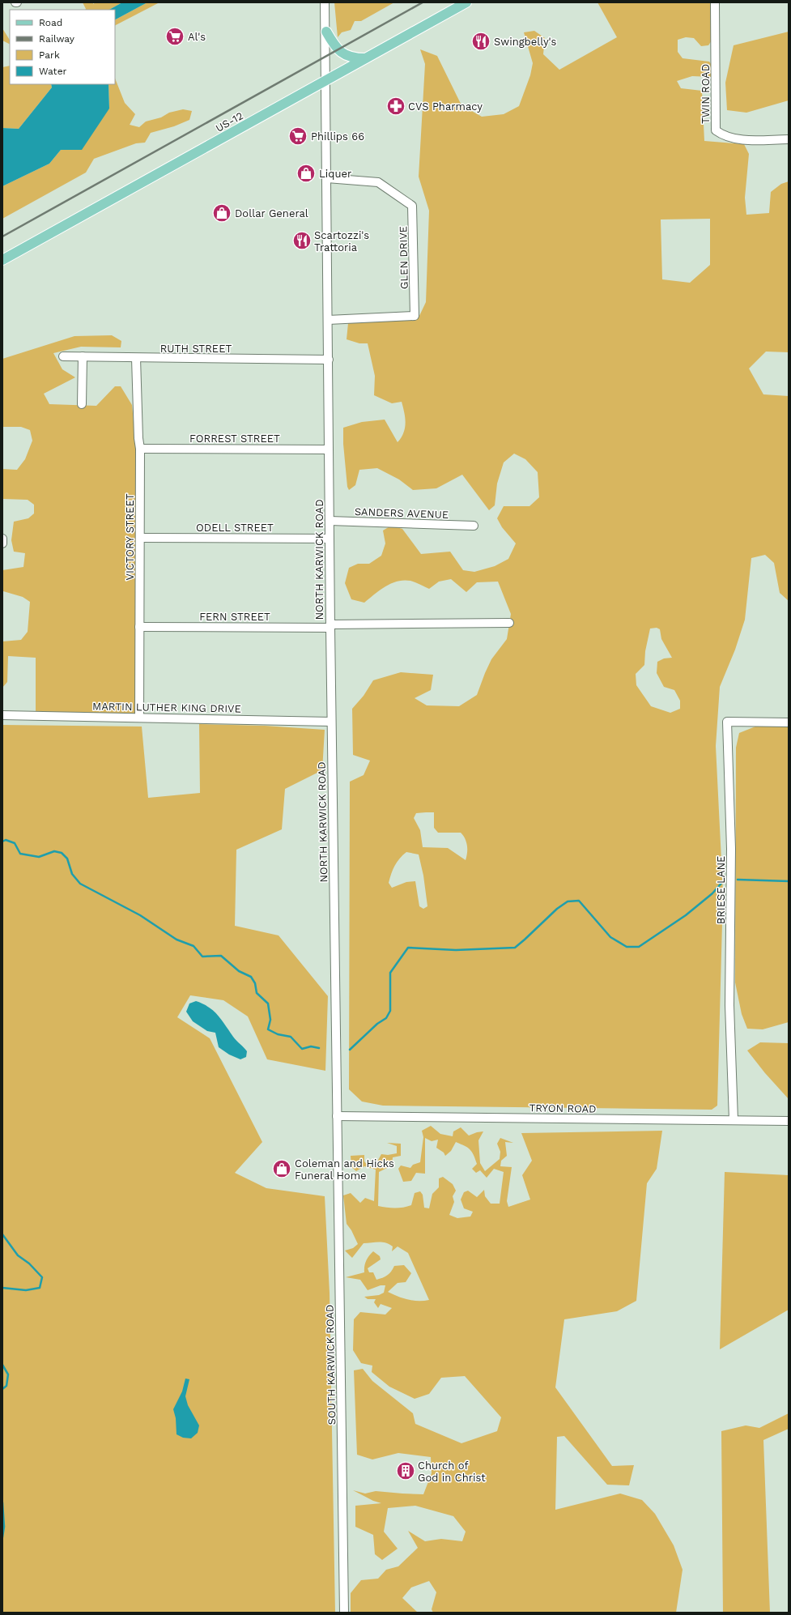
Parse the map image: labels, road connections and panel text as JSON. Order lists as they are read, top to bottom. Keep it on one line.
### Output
{"streets":{"main road":["US-12"],"street":["TWIN ROAD","GLEN DRIVE","RUTH STREET","FORREST STREET","SANDERS AVENUE","ODELL STREET","VICTORY STREET","NORTH KARWICK ROAD","FERN STREET","MARTIN LUTHER KING DRIVE","BRIESE LANE","TRYON ROAD","SOUTH KARWICK ROAD"]},"crossings":[["US-12","NORTH KARWICK ROAD"],["GLEN DRIVE","NORTH KARWICK ROAD"],["RUTH STREET","VICTORY STREET"],["RUTH STREET","NORTH KARWICK ROAD"],["FORREST STREET","VICTORY STREET"],["FORREST STREET","NORTH KARWICK ROAD"],["SANDERS AVENUE","NORTH KARWICK ROAD"],["ODELL STREET","VICTORY STREET"],["ODELL STREET","NORTH KARWICK ROAD"],["VICTORY STREET","FERN STREET"],["VICTORY STREET","MARTIN LUTHER KING DRIVE"],["NORTH KARWICK ROAD","FERN STREET"],["NORTH KARWICK ROAD","MARTIN LUTHER KING DRIVE"],["NORTH KARWICK ROAD","TRYON ROAD"],["NORTH KARWICK ROAD","SOUTH KARWICK ROAD"],["BRIESE LANE","TRYON ROAD"],["TRYON ROAD","SOUTH KARWICK ROAD"]],"places":{"supermarket":["Al's","Phillips 66"],"restaurant":["Swingbelly's","Scartozzi's Trattoria"],"pharmacy":["CVS Pharmacy"],"shop":["Liquer","Dollar General","Coleman and Hicks Funeral Home"],"building":["Church of God in Christ"]},"legend":["Road","Railway","Park","Water"]}
